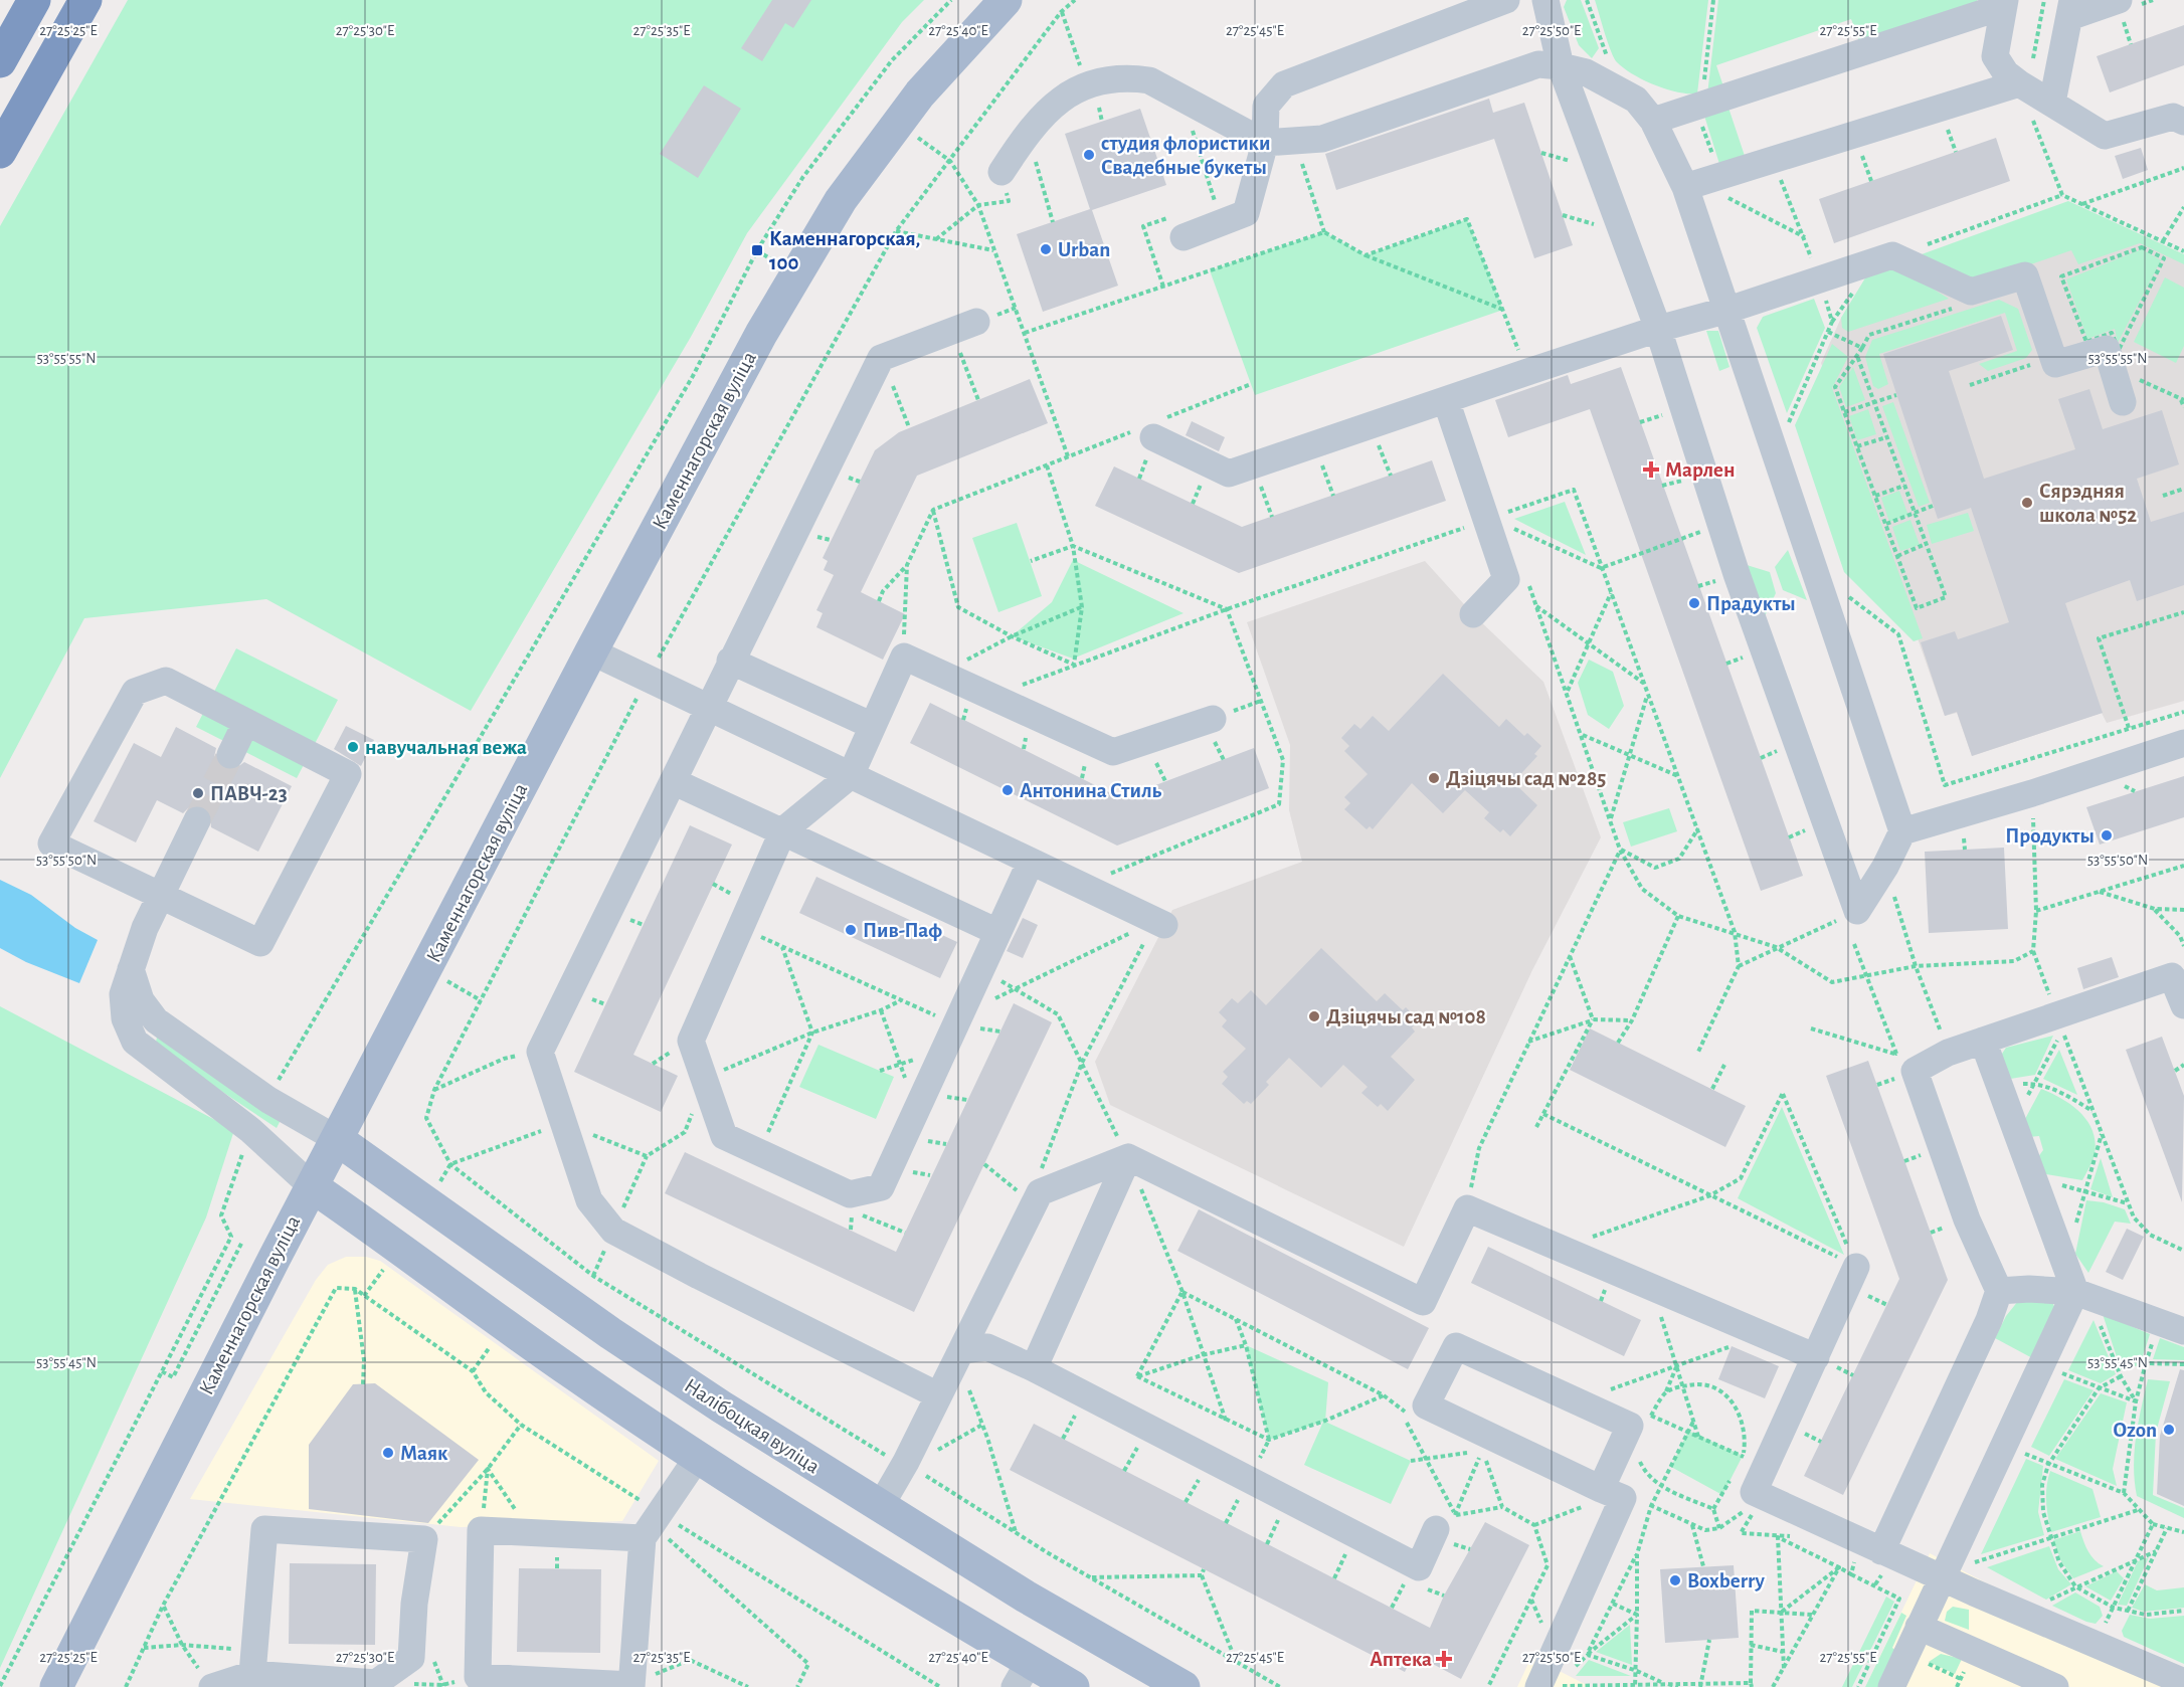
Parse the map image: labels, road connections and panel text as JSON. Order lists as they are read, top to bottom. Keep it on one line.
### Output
{"streets":{"main road":["Каменнагорская вуліца","Налібоцкая вуліца"]},"crossings":[["Каменнагорская вуліца","Налібоцкая вуліца"]],"places":{"other":["студия флористики Свадебные букеты","Urban","Сярэдняя школа №52","Прадукты","навучальная вежа","Дзіцячы сад №285","Антонина Стиль","ПАВЧ-23","Продукты","Пив-Паф","Дзіцячы сад №108","Ozon","Маяк","Boxberry"],"transit":["Каменнагорская, 100"],"health":["Марлен","Аптека"]},"coordinates":["27°25'25\"E","27°25'30\"E","27°25'35\"E","27°25'40\"E","27°25'45\"E","27°25'50\"E","27°25'55\"E","53°55'55\"N","53°55'50\"N","53°55'45\"N"]}
